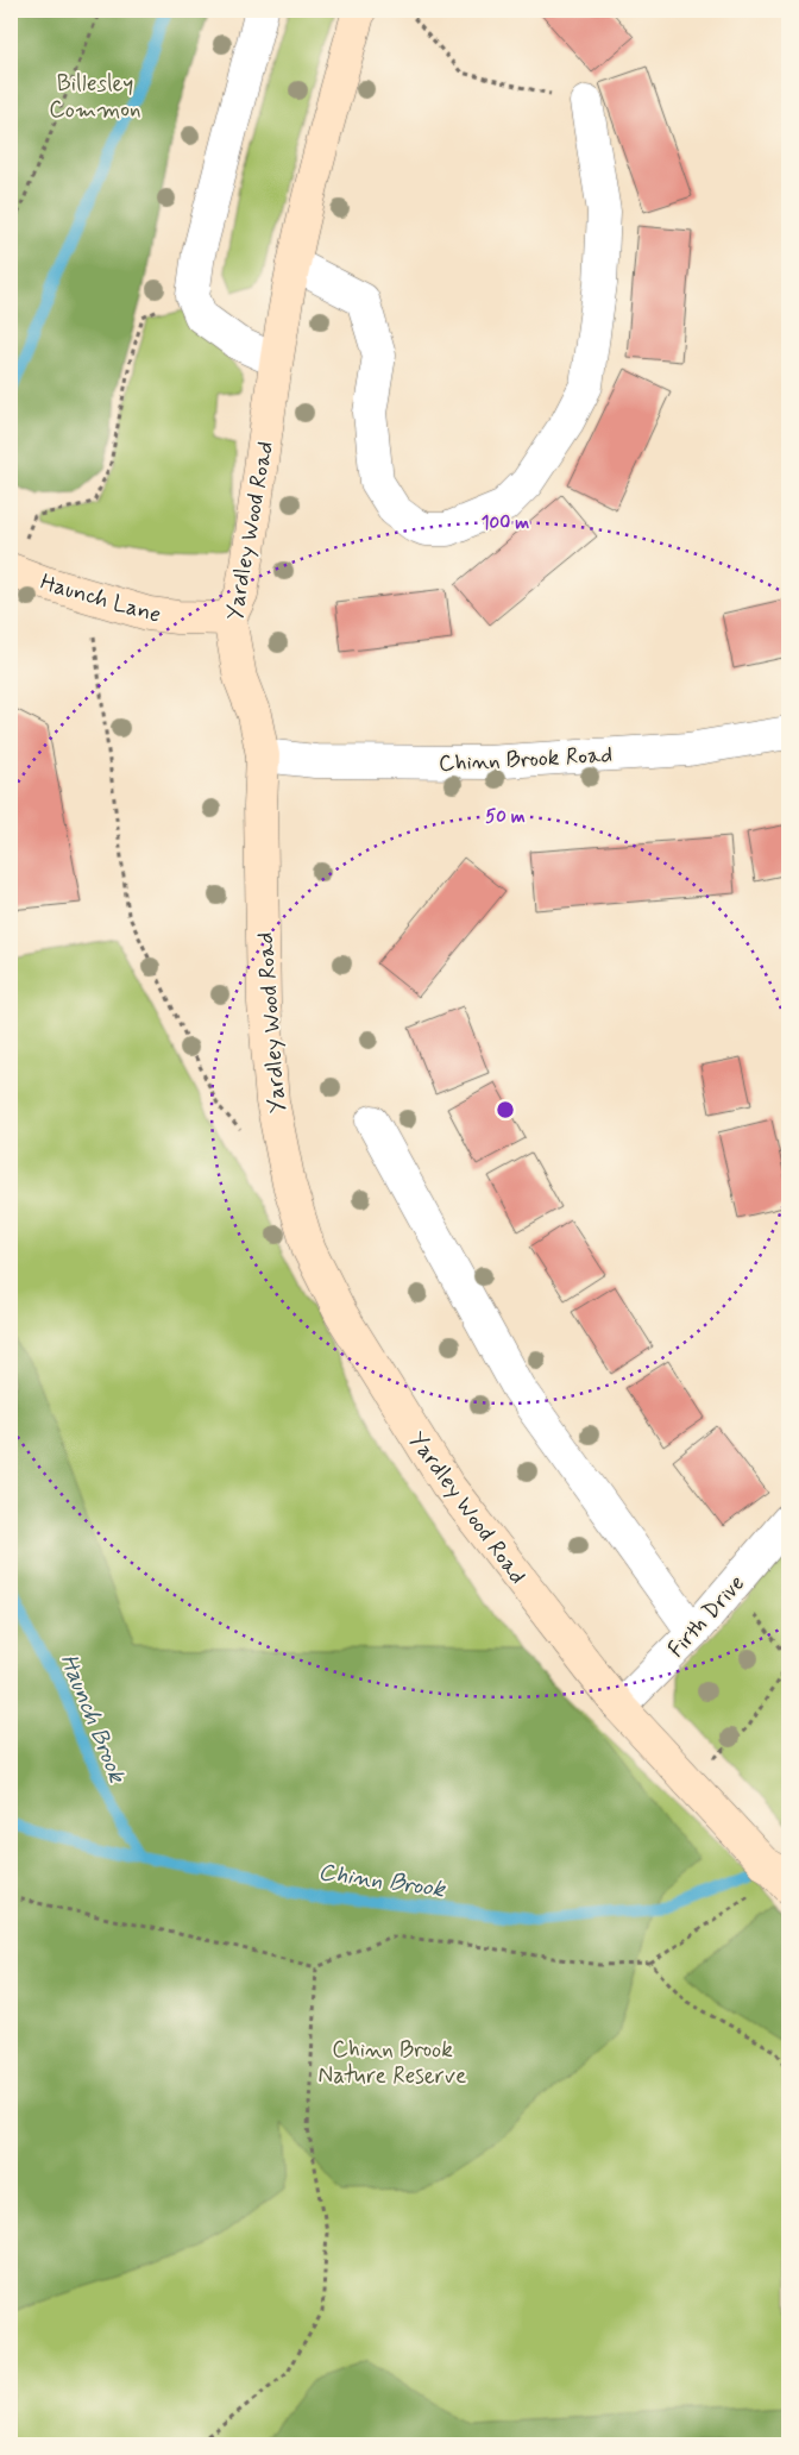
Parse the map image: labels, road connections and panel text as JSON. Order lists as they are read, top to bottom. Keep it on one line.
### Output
{"streets":{"street":["Yardley Wood Road","Haunch Lane","Chinn Brook Road","Firth Drive"]},"crossings":[["Yardley Wood Road","Haunch Lane"],["Yardley Wood Road","Chinn Brook Road"],["Yardley Wood Road","Firth Drive"]],"water":["Haunch Brook","Chinn Brook"],"parks":["Billesley Common","Chinn Brook Nature Reserve"],"rings":["100 m","50 m"]}
